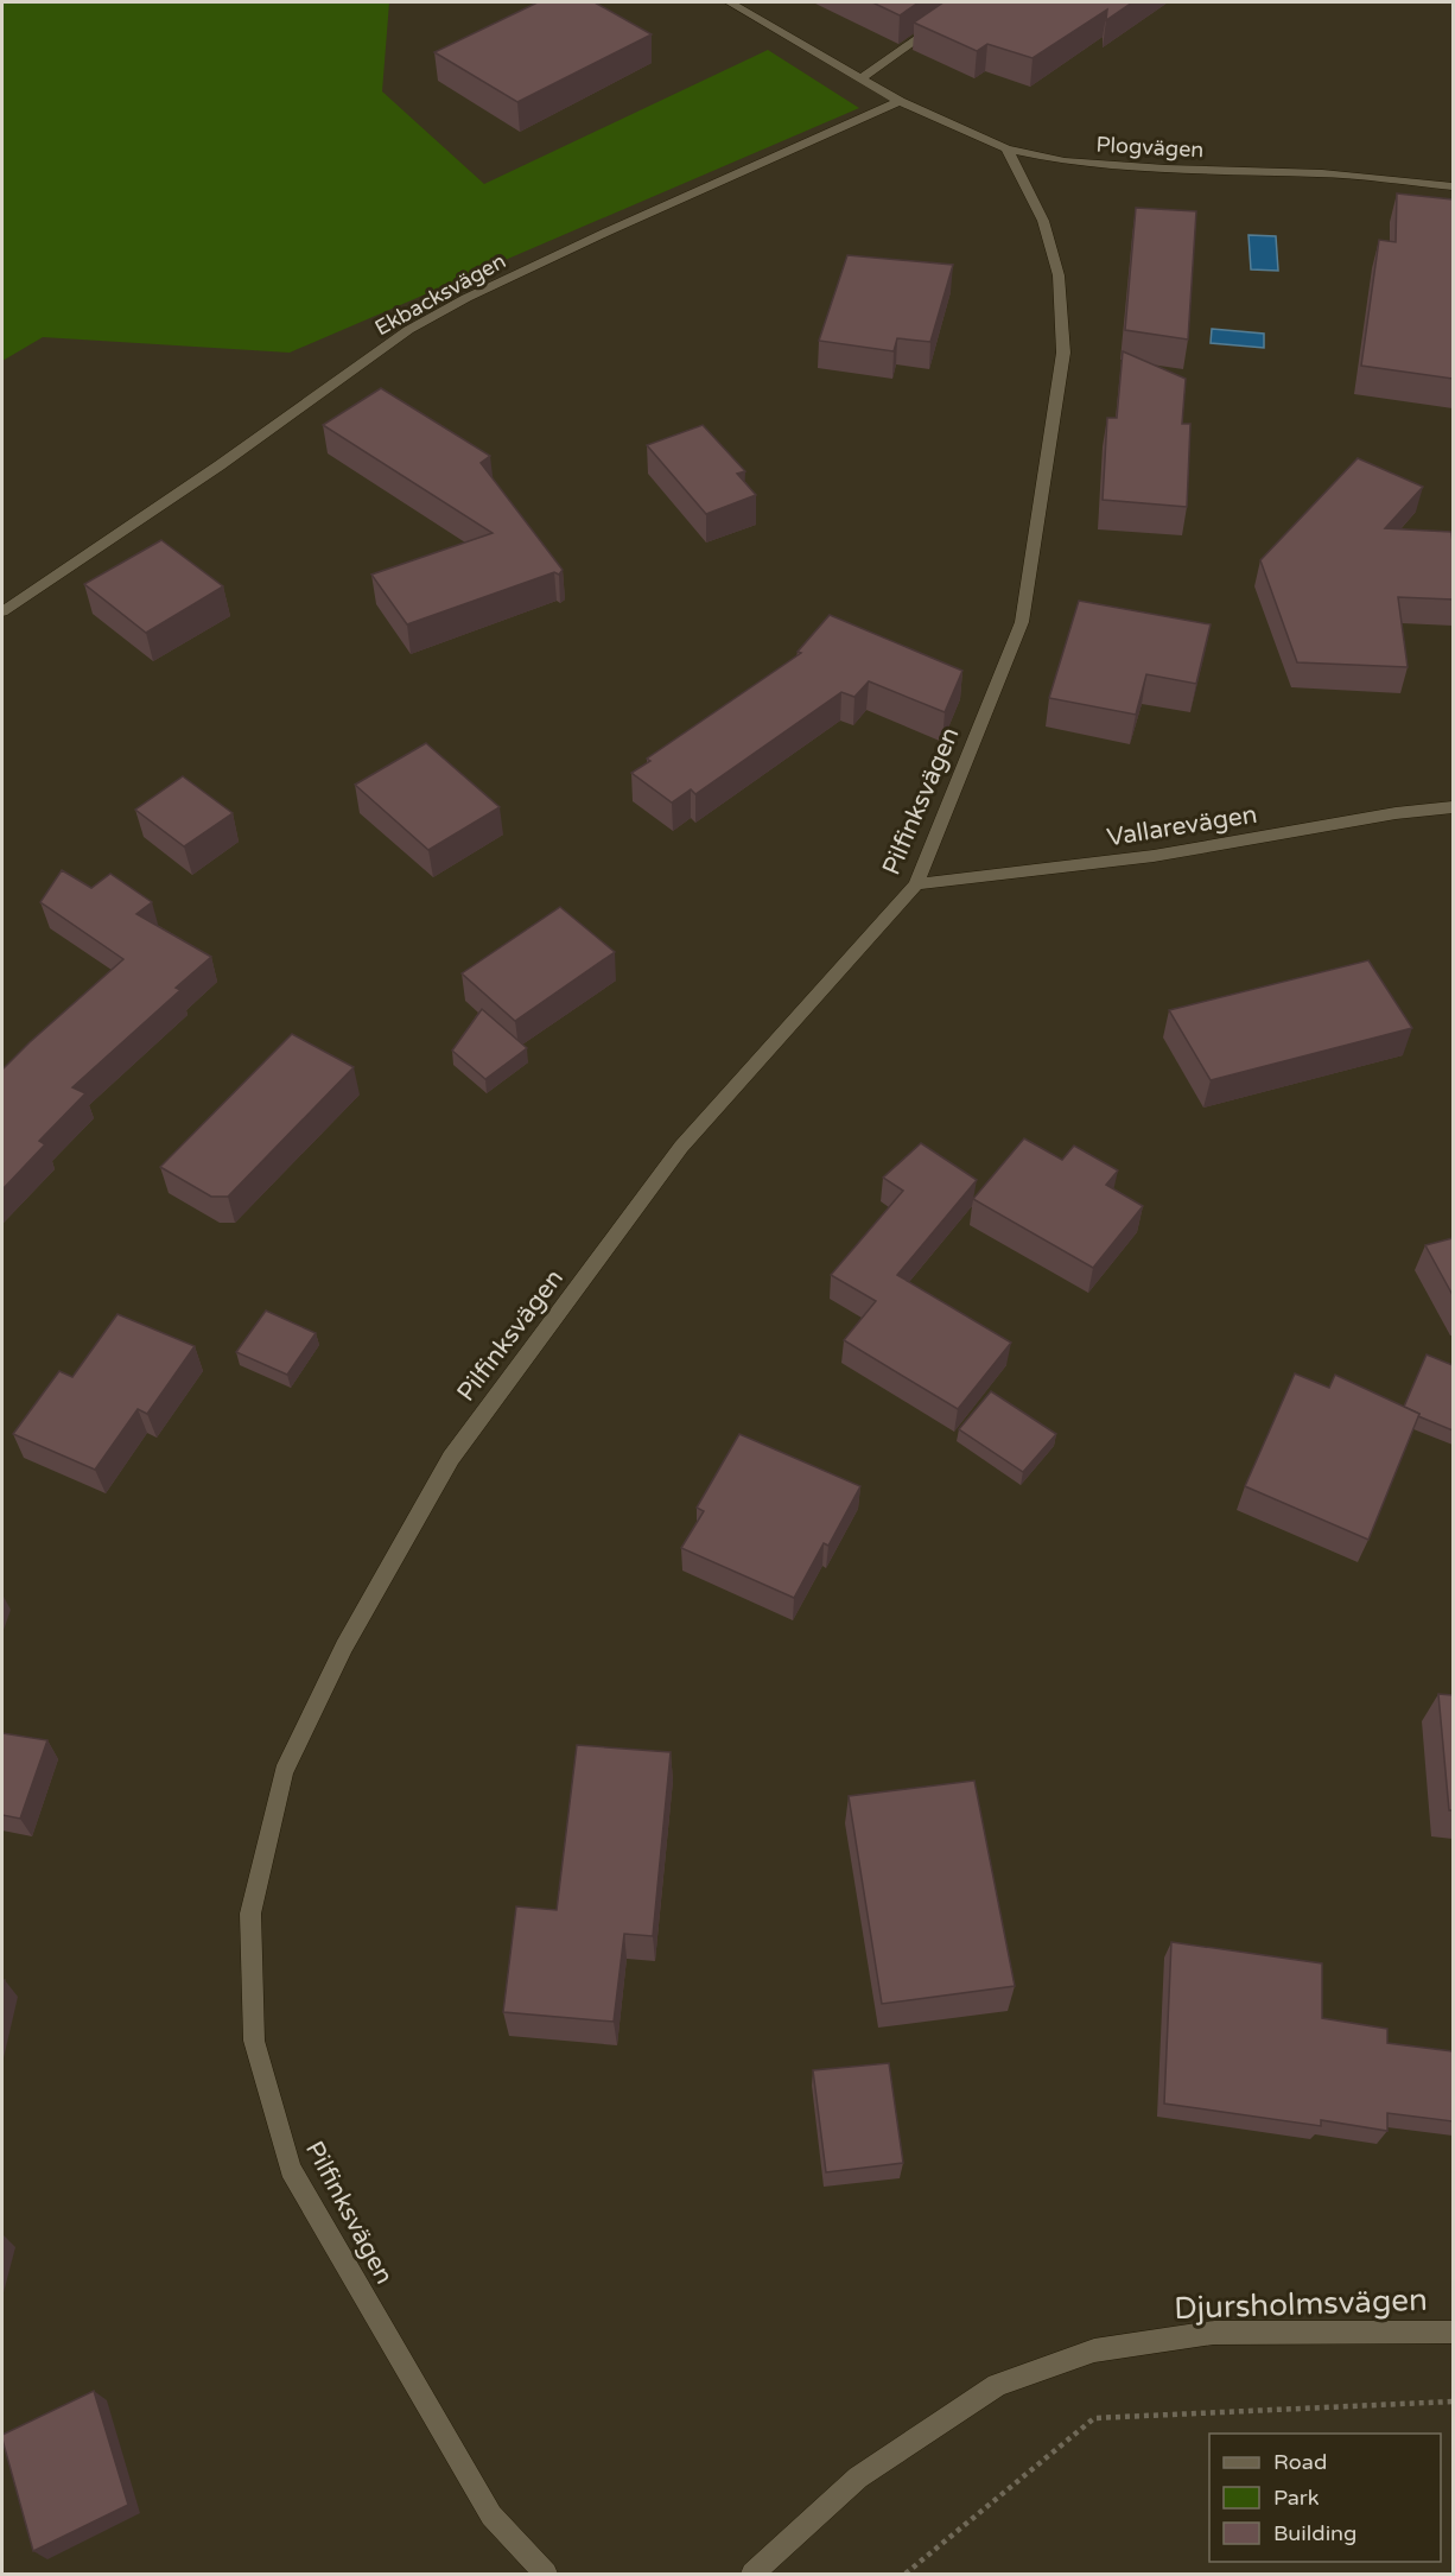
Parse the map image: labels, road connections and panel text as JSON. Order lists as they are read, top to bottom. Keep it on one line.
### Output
{"streets":{"street":["Plogvägen","Ekbacksvägen","Pilfinksvägen","Vallarevägen","Djursholmsvägen"]},"crossings":[["Plogvägen","Ekbacksvägen"],["Plogvägen","Pilfinksvägen"],["Pilfinksvägen","Vallarevägen"]],"legend":["Road","Park","Building"]}
